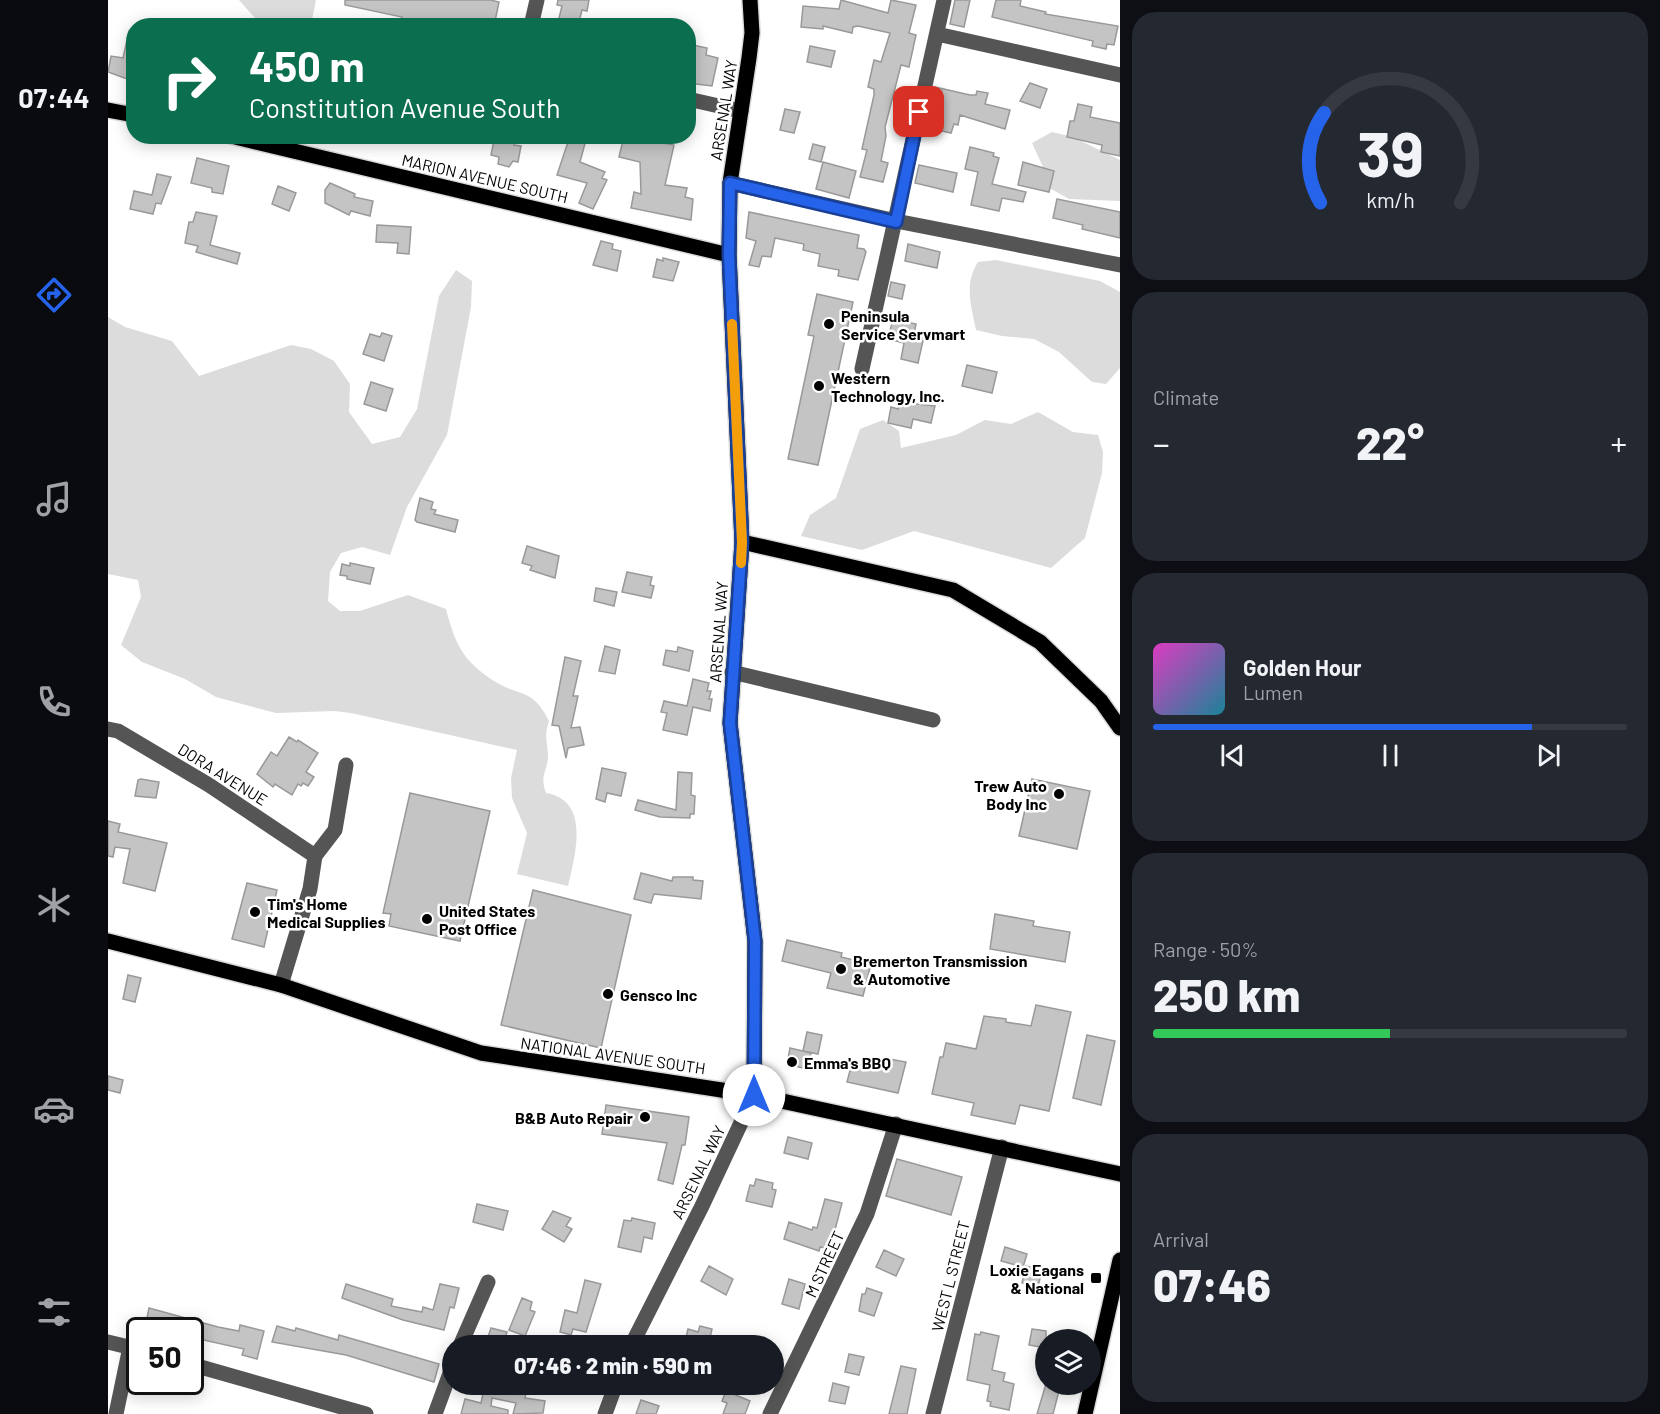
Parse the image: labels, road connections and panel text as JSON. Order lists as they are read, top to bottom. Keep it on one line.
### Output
{"streets":{"main road":["ARSENAL WAY","MARION AVENUE SOUTH","NATIONAL AVENUE SOUTH"],"street":["DORA AVENUE","M STREET","WEST L STREET"]},"crossings":[["ARSENAL WAY","MARION AVENUE SOUTH"],["ARSENAL WAY","NATIONAL AVENUE SOUTH"],["NATIONAL AVENUE SOUTH","M STREET"],["NATIONAL AVENUE SOUTH","WEST L STREET"]],"places":{"other":["Peninsula Service Servmart","Western Technology, Inc.","Trew Auto Body Inc","Tim's Home Medical Supplies","United States Post Office","Bremerton Transmission & Automotive","Gensco Inc","Emma's BBQ","B&B Auto Repair"],"transit":["Loxie Eagans & National"]},"page":{"tabs":"07:44","turn":["450 m","Constitution Avenue South"],"tile":["Climate",["Range · 50%","250 km"],["Arrival","07:46"]],"heat":["−","22°","+"],"song":["Golden Hour","Lumen"],"limit":"50","trip":"07:46 · 2 min · 590 m","gauge":["39","km/h"]}}
